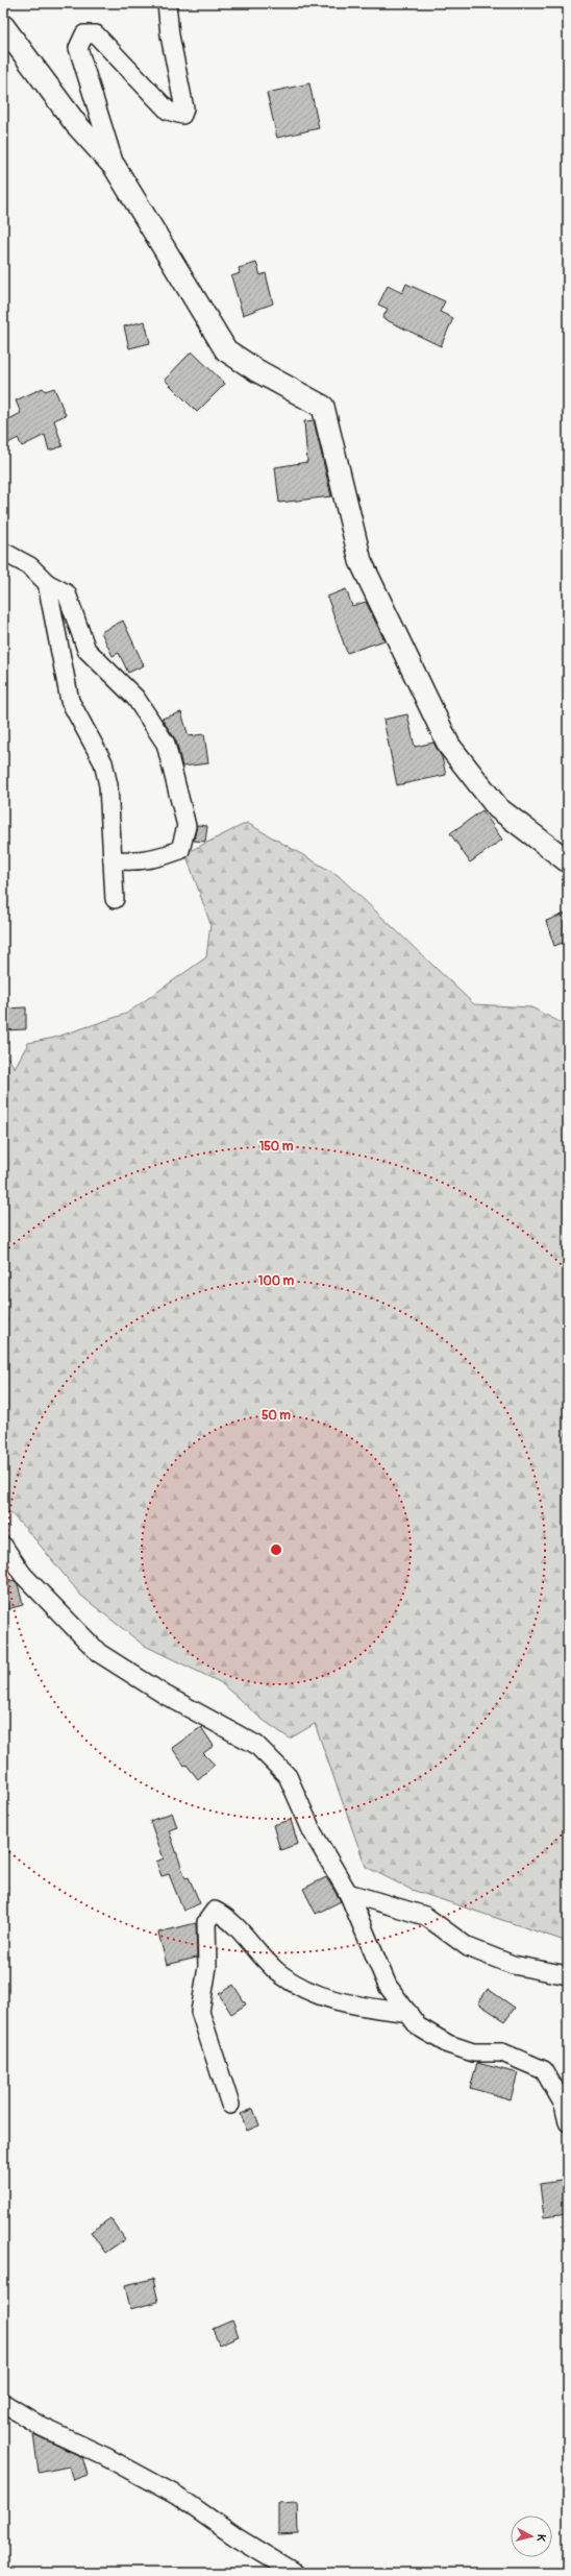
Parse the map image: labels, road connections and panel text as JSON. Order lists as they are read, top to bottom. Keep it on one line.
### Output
{"north":"right","rings":["150 m","100 m","50 m"]}
